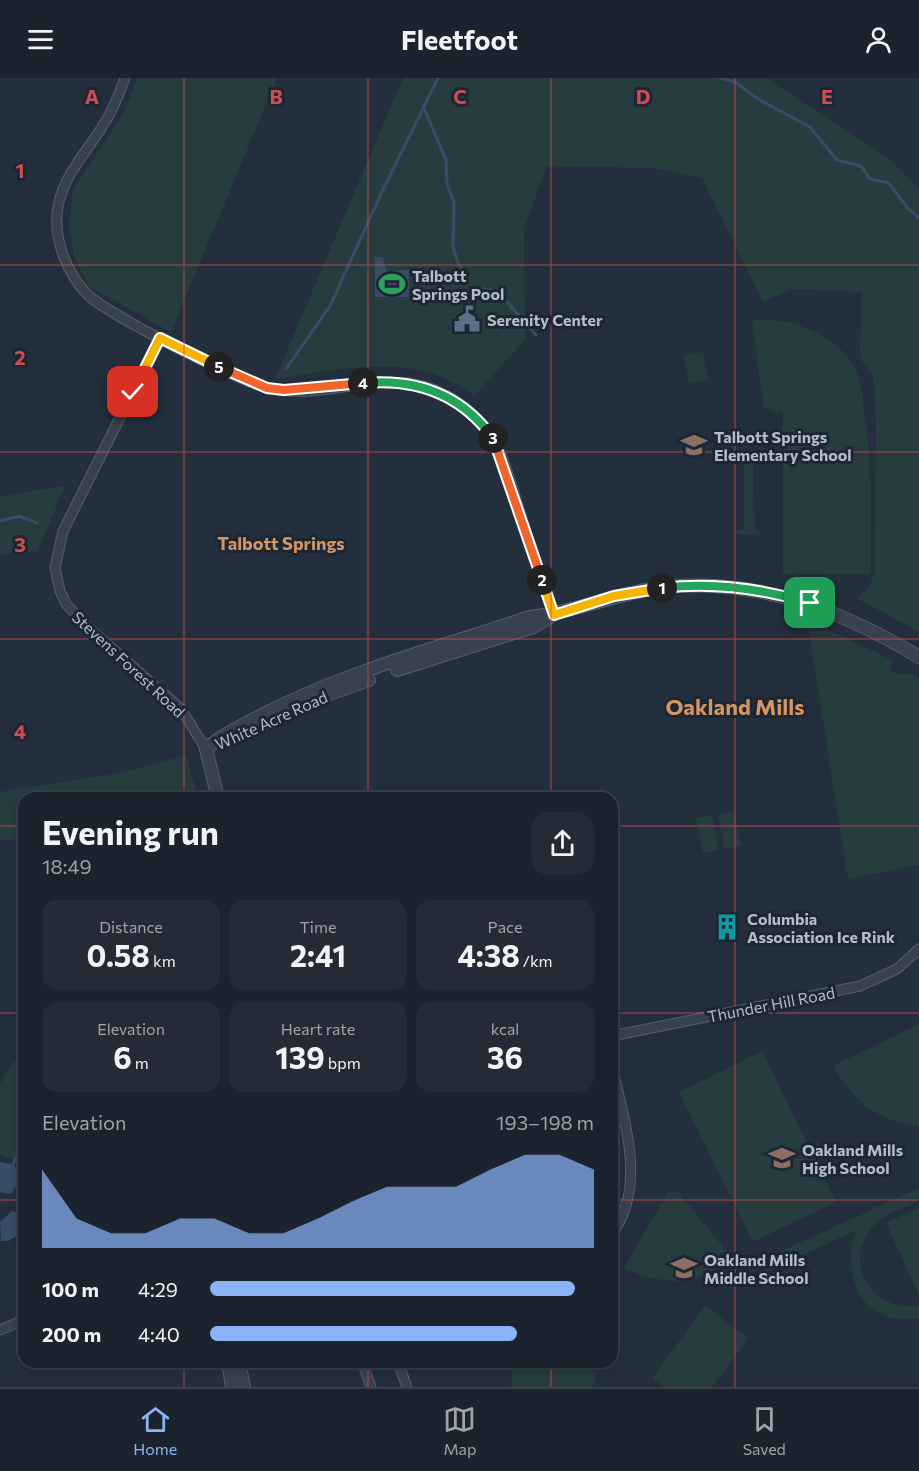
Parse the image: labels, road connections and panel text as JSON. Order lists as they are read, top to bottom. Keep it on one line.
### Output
{"streets":{"street":["Stevens Forest Road","White Acre Road","Thunder Hill Road"]},"crossings":[["Stevens Forest Road","White Acre Road"]],"districts":["Talbott Springs","Oakland Mills"],"places":{"sports":["Talbott Springs Pool"],"public building":["Serenity Center"],"school or university":["Talbott Springs Elementary School","Oakland Mills High School","Oakland Mills Middle School"],"building":["Columbia Association Ice Rink"]},"page":{"header":"Fleetfoot","pins":["5","4","3","2","1"],"heading":["Evening run","18:49"],"stats":[["Distance","0.58 km"],["Time","2:41"],["Pace","4:38 /km"],["Elevation","6 m"],["Heart rate","139 bpm"],["kcal","36"]],"chart":["Elevation","193–198 m"],"list":[{"name":"100 m","note":"4:29"},{"name":"200 m","note":"4:40"}],"tabs":["Home","Map","Saved"]},"grid":{"columns":["A","B","C","D","E"],"rows":["1","2","3","4"]}}
